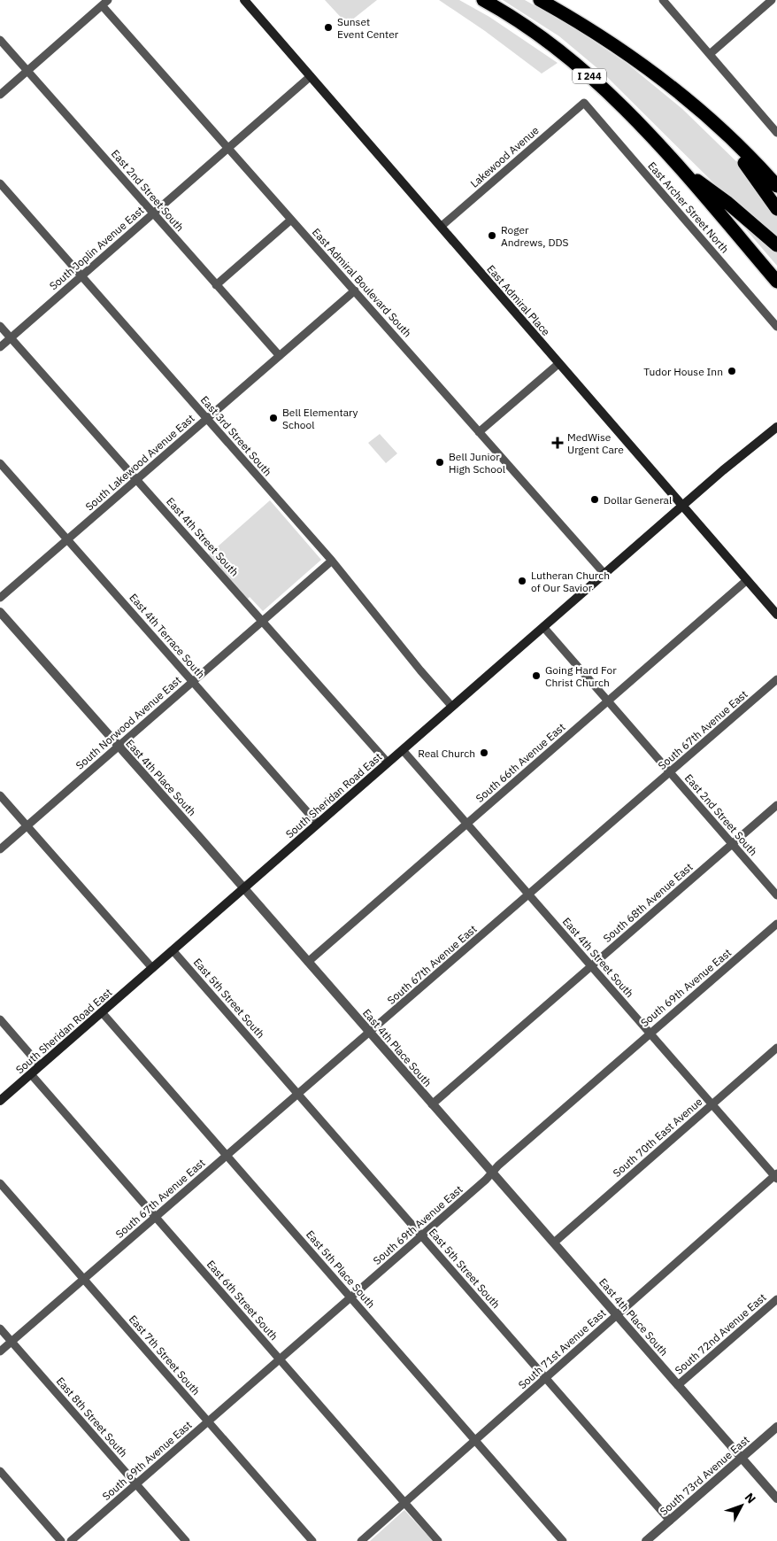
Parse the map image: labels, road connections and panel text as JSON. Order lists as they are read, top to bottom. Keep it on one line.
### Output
{"streets":{"highway":["I 244"],"main road":["East Admiral Place","South Sheridan Road East"],"street":["Lakewood Avenue","East 2nd Street South","East Archer Street North","South Joplin Avenue East","East Admiral Boulevard South","East 3rd Street South","South Lakewood Avenue East","East 4th Street South","East 4th Terrace South","South Norwood Avenue East","South 67th Avenue East","South 66th Avenue East","East 4th Place South","South 68th Avenue East","South 69th Avenue East","East 5th Street South","South 70th East Avenue","East 5th Place South","East 6th Street South","South 72nd Avenue East","South 71st Avenue East","East 7th Street South","East 8th Street South","South 73rd Avenue East"]},"crossings":[["Lakewood Avenue","East Archer Street North"],["Lakewood Avenue","East Admiral Place"],["East 2nd Street South","South Joplin Avenue East"],["East 2nd Street South","South Lakewood Avenue East"],["East 2nd Street South","South 67th Avenue East"],["East 2nd Street South","South 66th Avenue East"],["East 2nd Street South","South Sheridan Road East"],["East 2nd Street South","South 68th Avenue East"],["South Joplin Avenue East","East Admiral Boulevard South"],["South Joplin Avenue East","East Admiral Place"],["South Joplin Avenue East","East 3rd Street South"],["South Joplin Avenue East","East 4th Street South"],["East Admiral Boulevard South","South Lakewood Avenue East"],["East Admiral Boulevard South","South Sheridan Road East"],["East Admiral Place","South 66th Avenue East"],["East Admiral Place","South Sheridan Road East"],["East 3rd Street South","South Lakewood Avenue East"],["East 3rd Street South","South Norwood Avenue East"],["East 3rd Street South","South Sheridan Road East"],["South Lakewood Avenue East","East 4th Street South"],["South Lakewood Avenue East","East 4th Terrace South"],["East 4th Street South","South Norwood Avenue East"],["East 4th Street South","South 67th Avenue East"],["East 4th Street South","South 66th Avenue East"],["East 4th Street South","South Sheridan Road East"],["East 4th Street South","South 68th Avenue East"],["East 4th Street South","South 69th Avenue East"],["East 4th Street South","South 70th East Avenue"],["East 4th Street South","South 71st Avenue East"],["East 4th Terrace South","South Norwood Avenue East"],["East 4th Terrace South","South Sheridan Road East"],["South Norwood Avenue East","East 4th Place South"],["South 67th Avenue East","East 4th Place South"],["South 67th Avenue East","East 5th Street South"],["South 67th Avenue East","East 5th Place South"],["South 67th Avenue East","East 6th Street South"],["South 67th Avenue East","East 7th Street South"],["South 67th Avenue East","East 8th Street South"],["South 66th Avenue East","East 4th Place South"],["East 4th Place South","South Sheridan Road East"],["East 4th Place South","South 68th Avenue East"],["East 4th Place South","South 69th Avenue East"],["East 4th Place South","South 70th East Avenue"],["East 4th Place South","South 72nd Avenue East"],["East 4th Place South","South 71st Avenue East"],["East 4th Place South","South 73rd Avenue East"],["South Sheridan Road East","East 5th Street South"],["South Sheridan Road East","East 5th Place South"],["South Sheridan Road East","East 6th Street South"],["South 69th Avenue East","East 5th Street South"],["South 69th Avenue East","East 5th Place South"],["South 69th Avenue East","East 6th Street South"],["South 69th Avenue East","East 7th Street South"],["South 69th Avenue East","East 8th Street South"],["East 5th Street South","South 71st Avenue East"],["East 5th Street South","South 73rd Avenue East"],["East 5th Place South","South 71st Avenue East"],["East 6th Street South","South 71st Avenue East"]],"places":{"other":["Sunset Event Center","Roger Andrews, DDS","Tudor House Inn","Bell Elementary School","Bell Junior High School","Dollar General","Lutheran Church of Our Savior","Going Hard For Christ Church","Real Church"],"health":["MedWise Urgent Care"]},"north":"top right"}
